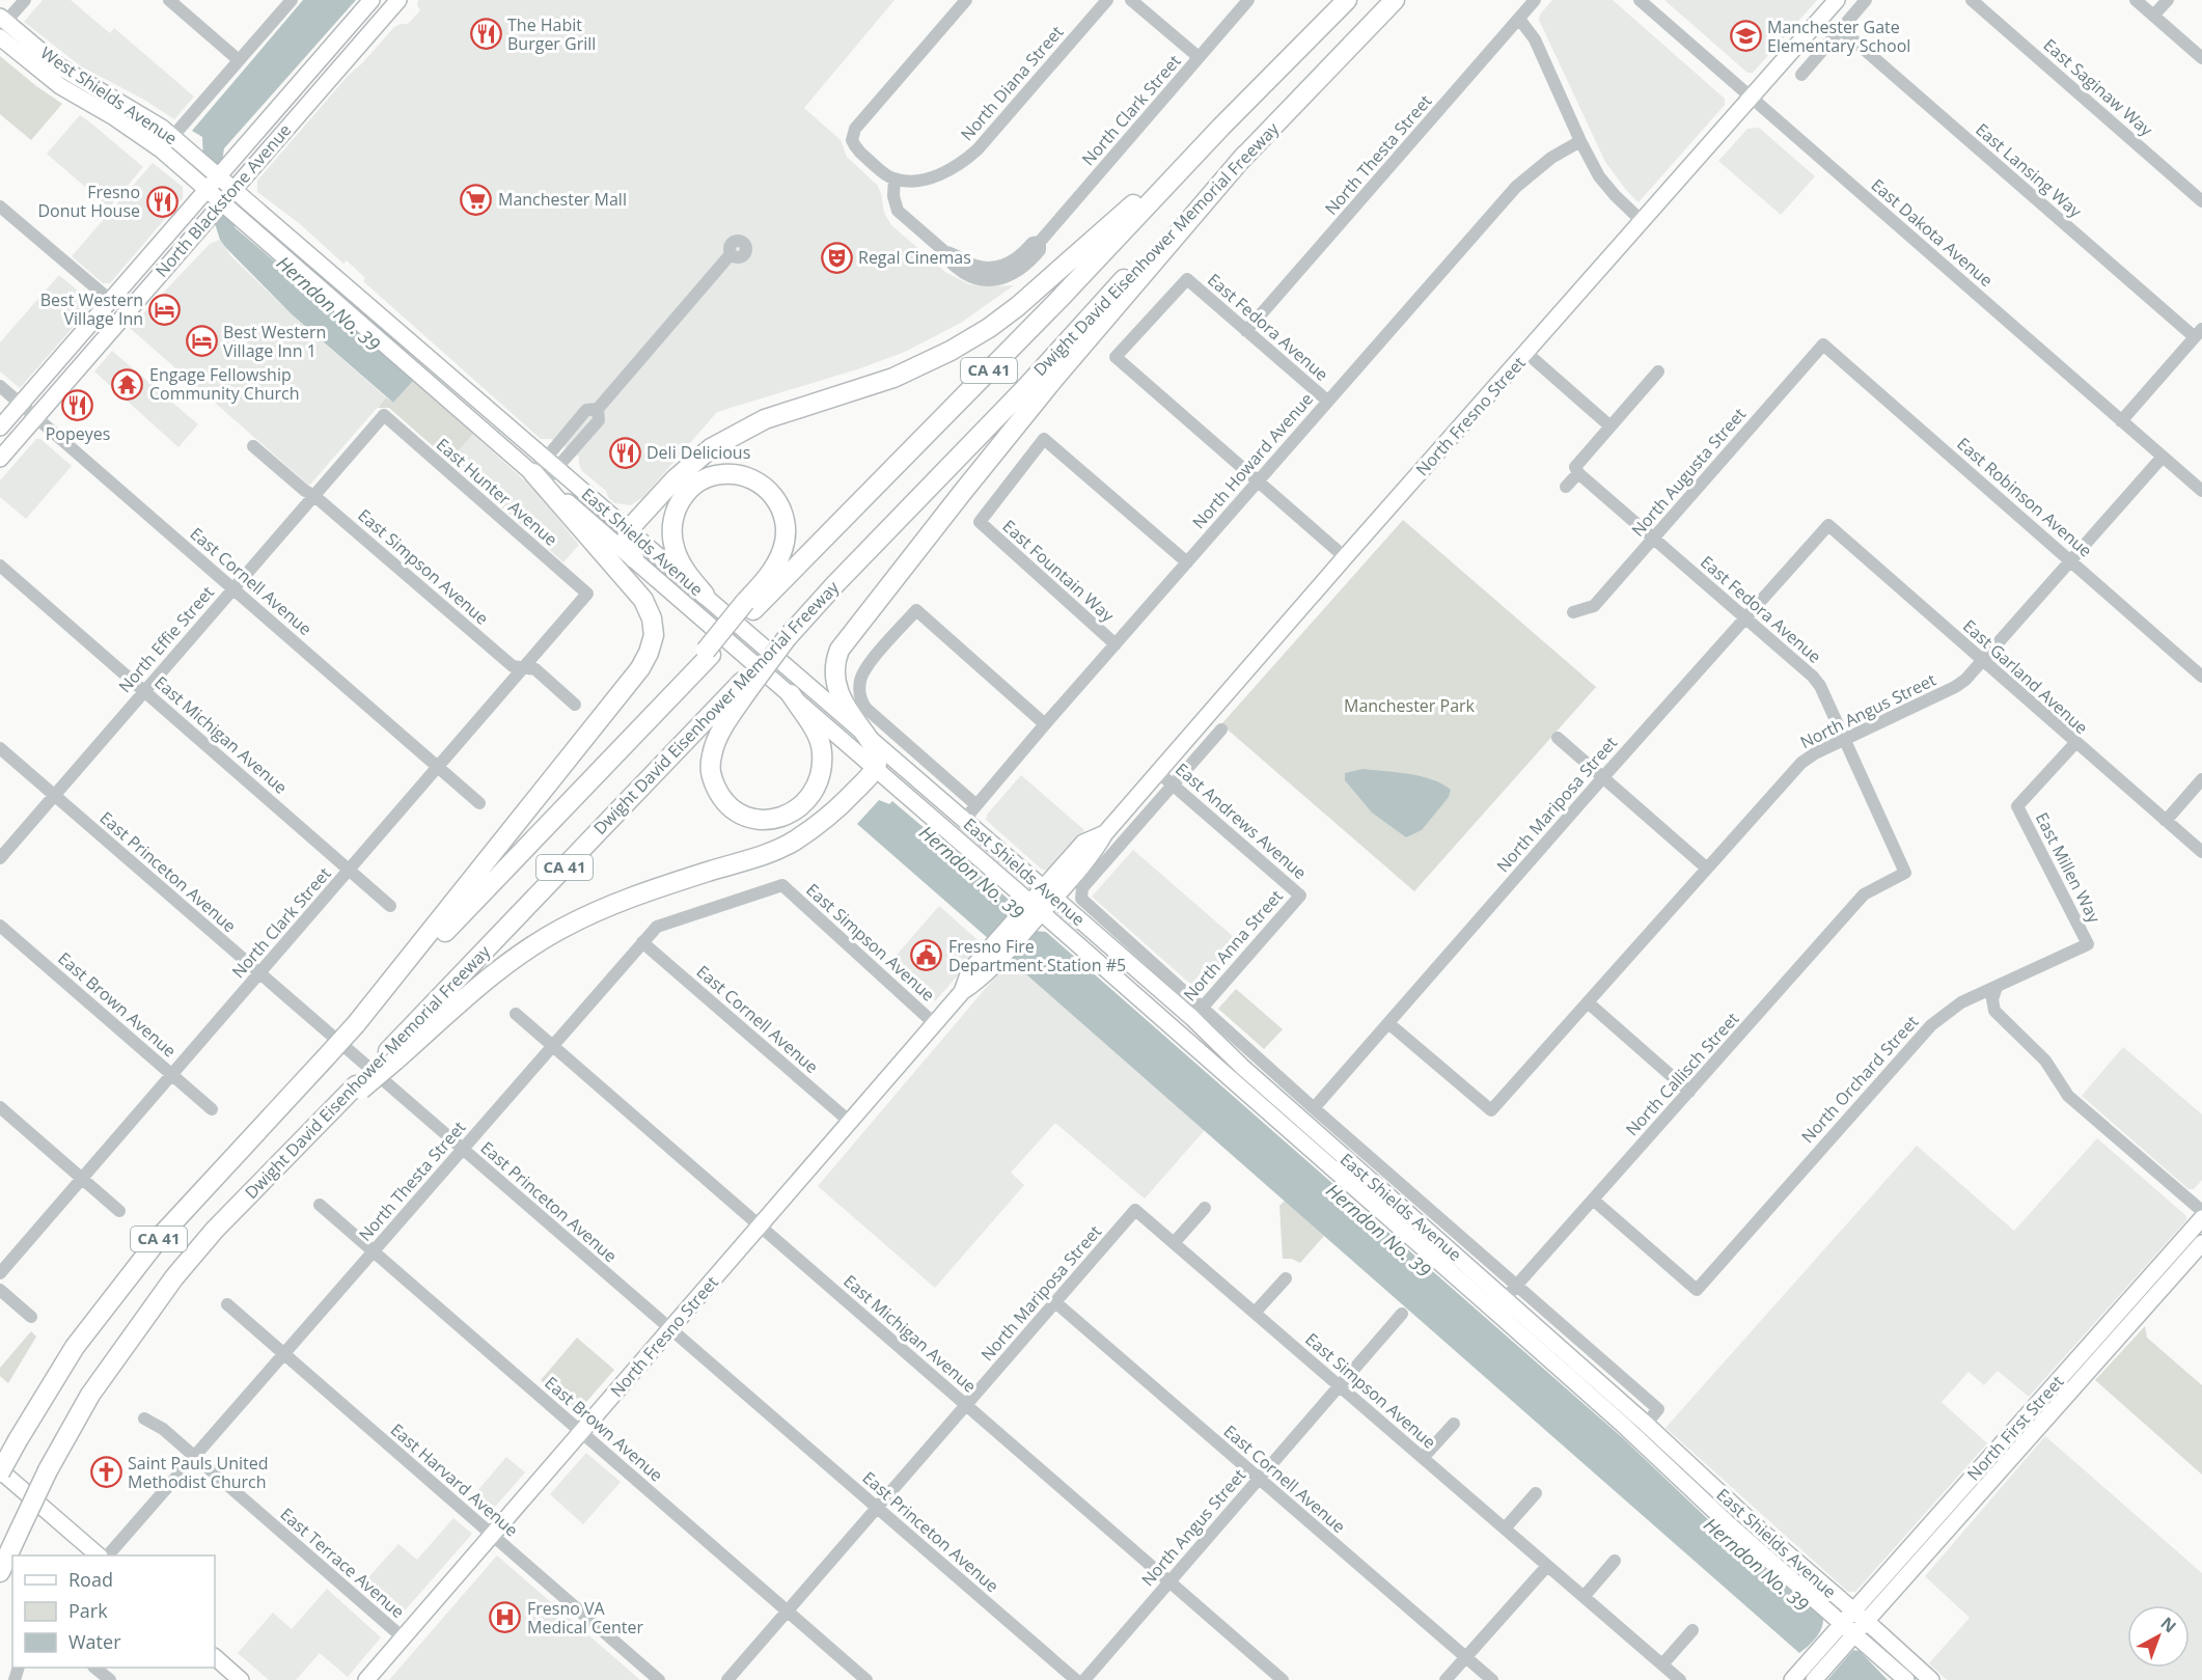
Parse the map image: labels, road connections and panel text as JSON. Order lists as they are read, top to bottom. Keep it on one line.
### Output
{"streets":{"highway":["Dwight David Eisenhower Memorial Freeway","CA 41"],"main road":["West Shields Avenue","North Blackstone Avenue","North Fresno Street","East Shields Avenue","North First Street"],"street":["North Diana Street","East Saginaw Way","North Clark Street","North Thesta Street","East Lansing Way","East Dakota Avenue","East Fedora Avenue","North Howard Avenue","North Augusta Street","East Hunter Avenue","East Robinson Avenue","East Simpson Avenue","East Fountain Way","East Cornell Avenue","North Effie Street","East Garland Avenue","North Angus Street","East Michigan Avenue","North Mariposa Street","East Andrews Avenue","East Millen Way","East Princeton Avenue","North Anna Street","East Brown Avenue","North Callisch Street","North Orchard Street","East Harvard Avenue","East Terrace Avenue"]},"crossings":[["North Diana Street","North Clark Street"],["West Shields Avenue","North Blackstone Avenue"],["West Shields Avenue","East Shields Avenue"],["North Clark Street","East Hunter Avenue"],["North Clark Street","East Simpson Avenue"],["North Clark Street","East Cornell Avenue"],["North Clark Street","East Michigan Avenue"],["North Clark Street","East Princeton Avenue"],["North Clark Street","East Brown Avenue"],["North Thesta Street","East Fedora Avenue"],["North Thesta Street","East Simpson Avenue"],["North Thesta Street","East Cornell Avenue"],["North Thesta Street","East Michigan Avenue"],["North Thesta Street","East Princeton Avenue"],["North Thesta Street","East Brown Avenue"],["North Thesta Street","East Harvard Avenue"],["North Thesta Street","East Terrace Avenue"],["North Blackstone Avenue","East Shields Avenue"],["North Blackstone Avenue","East Cornell Avenue"],["East Dakota Avenue","North Fresno Street"],["East Dakota Avenue","North Angus Street"],["Dwight David Eisenhower Memorial Freeway","CA 41"],["East Fedora Avenue","North Howard Avenue"],["East Fedora Avenue","North Augusta Street"],["East Fedora Avenue","North Angus Street"],["East Fedora Avenue","North Mariposa Street"],["East Fedora Avenue","North Callisch Street"],["North Fresno Street","East Shields Avenue"],["North Fresno Street","East Simpson Avenue"],["North Fresno Street","East Cornell Avenue"],["North Fresno Street","East Michigan Avenue"],["North Fresno Street","East Andrews Avenue"],["North Fresno Street","East Princeton Avenue"],["North Fresno Street","East Brown Avenue"],["North Fresno Street","East Harvard Avenue"],["North Fresno Street","East Terrace Avenue"],["North Howard Avenue","East Shields Avenue"],["North Howard Avenue","East Fountain Way"],["North Augusta Street","East Robinson Avenue"],["East Hunter Avenue","North Effie Street"],["East Robinson Avenue","North Angus Street"],["East Shields Avenue","North Anna Street"],["East Shields Avenue","North Callisch Street"],["East Shields Avenue","North First Street"],["East Simpson Avenue","North Effie Street"],["East Simpson Avenue","North Angus Street"],["East Simpson Avenue","North Mariposa Street"],["East Cornell Avenue","North Effie Street"],["East Cornell Avenue","North Angus Street"],["East Cornell Avenue","North Mariposa Street"],["North Effie Street","East Michigan Avenue"],["North Effie Street","East Princeton Avenue"],["East Garland Avenue","North Angus Street"],["East Garland Avenue","North Mariposa Street"],["East Garland Avenue","East Millen Way"],["North Angus Street","East Michigan Avenue"],["North Angus Street","North Mariposa Street"],["East Michigan Avenue","North Mariposa Street"],["North Mariposa Street","East Princeton Avenue"],["North Mariposa Street","East Brown Avenue"],["East Andrews Avenue","North Anna Street"],["East Millen Way","North Orchard Street"],["North Callisch Street","North Orchard Street"]],"water":["Herndon No. 39"],"parks":["Manchester Park"],"places":{"restaurant":["The Habit Burger Grill","Fresno Donut House","Popeyes","Deli Delicious"],"school or university":["Manchester Gate Elementary School"],"supermarket":["Manchester Mall"],"theatre":["Regal Cinemas"],"hotel":["Best Western Village Inn","Best Western Village Inn 1"],"temple":["Engage Fellowship Community Church"],"public building":["Fresno Fire Department Station #5"],"church":["Saint Pauls United Methodist Church"],"hospital":["Fresno VA Medical Center"]},"legend":["Road","Park","Water"],"north":"top right"}
